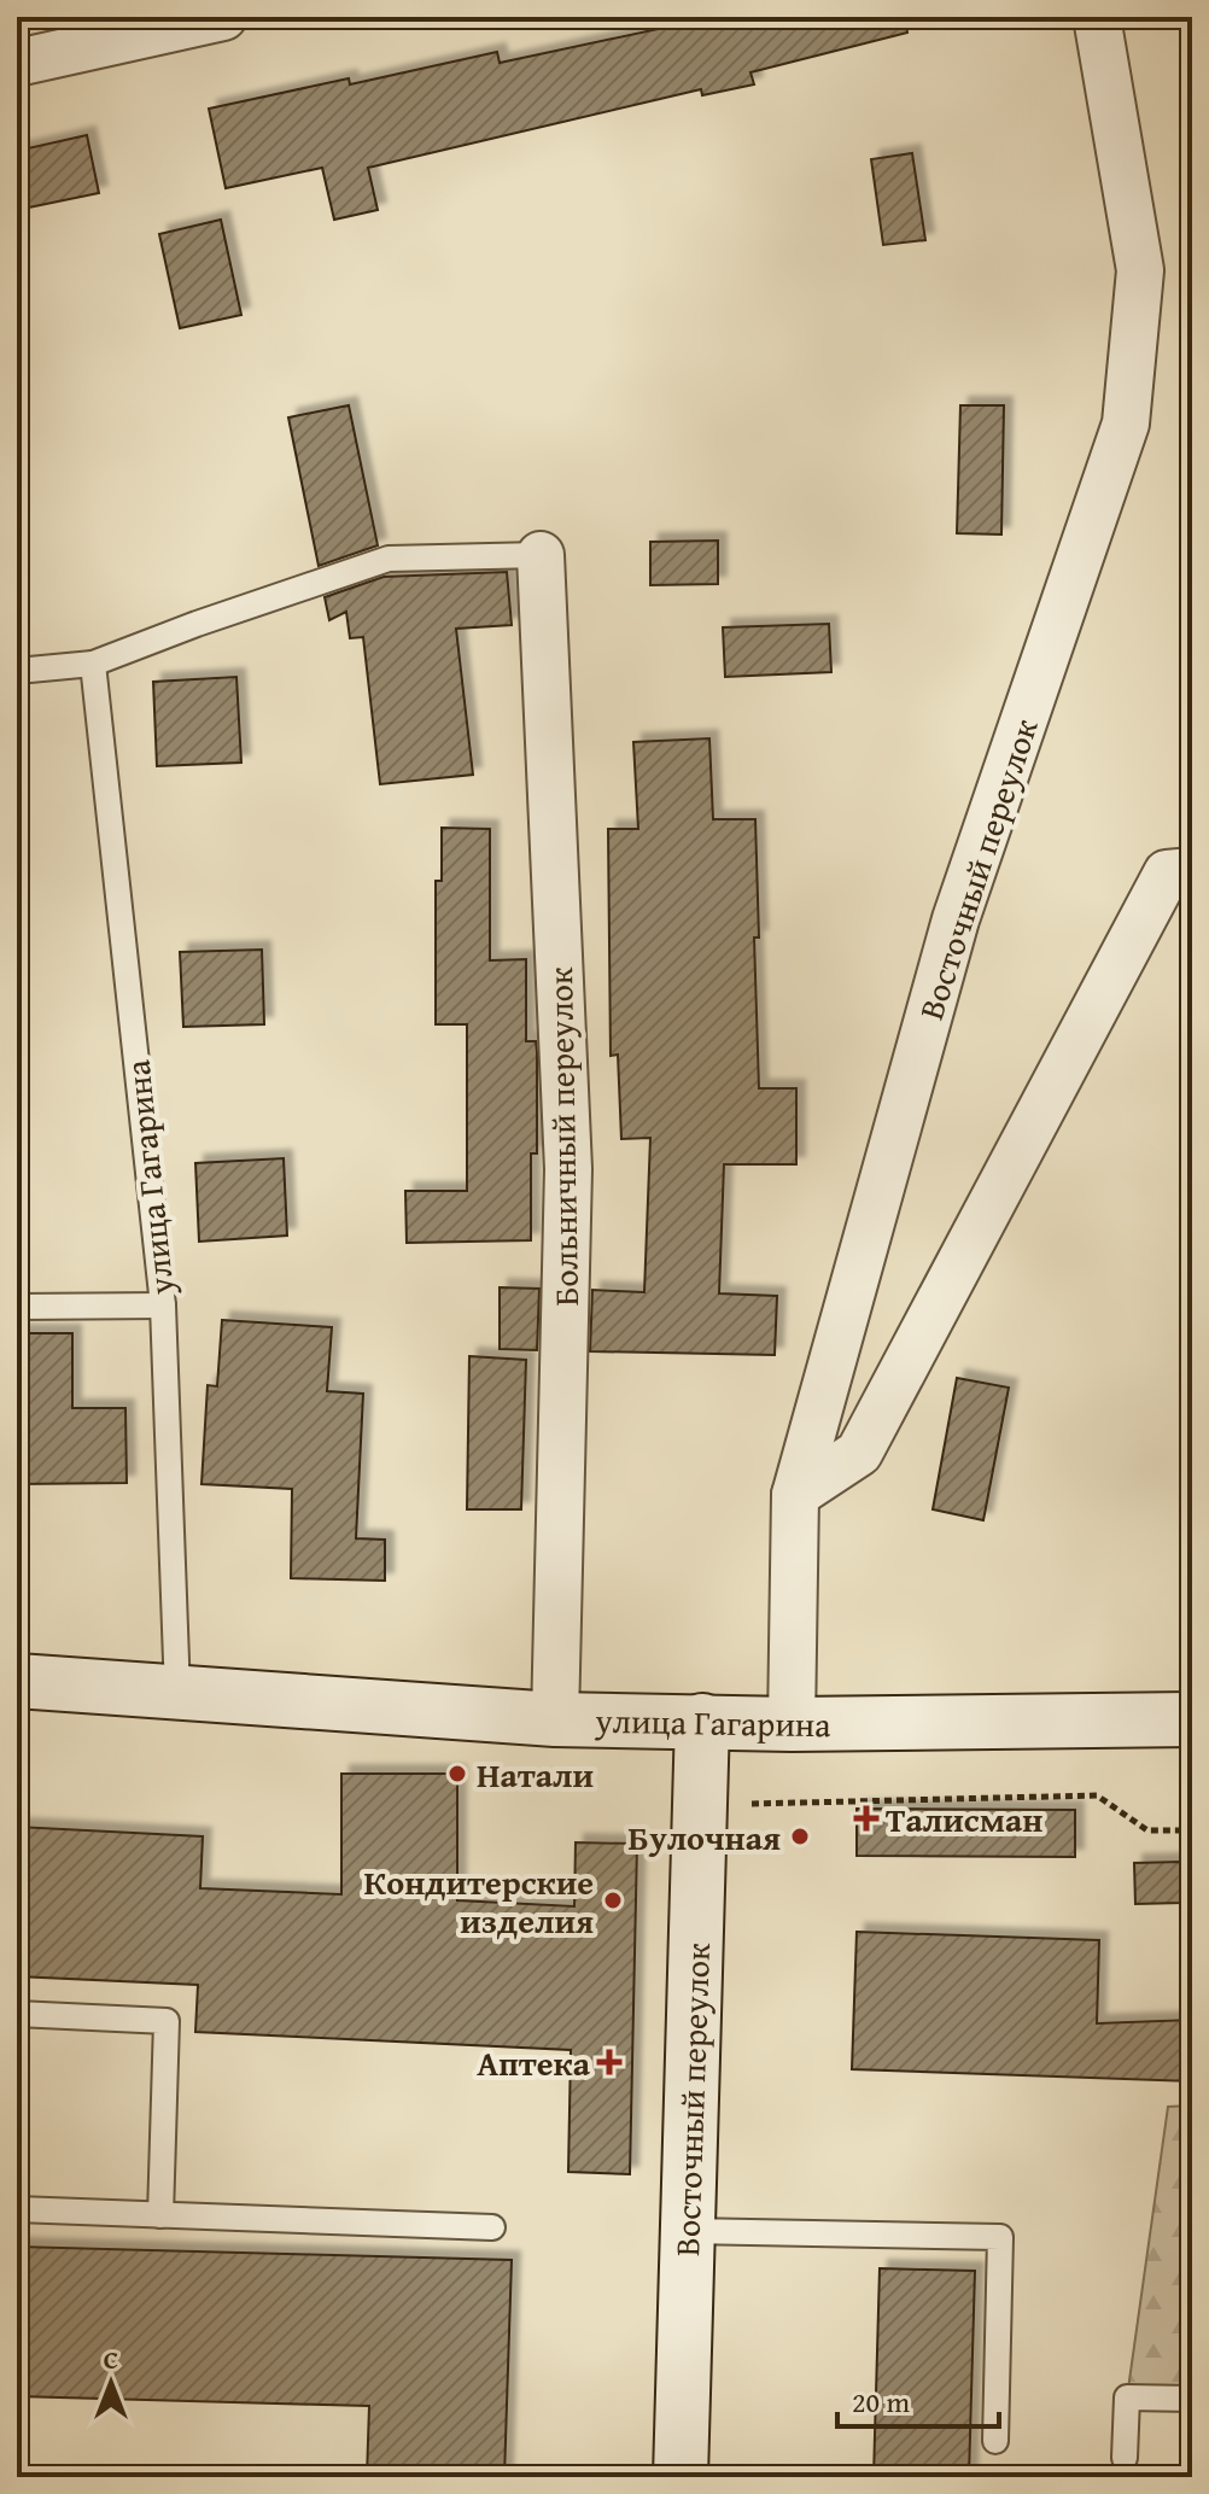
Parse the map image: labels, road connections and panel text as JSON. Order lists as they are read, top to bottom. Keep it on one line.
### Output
{"streets":{"street":["Восточный переулок","Больничный переулок","улица Гагарина"]},"crossings":[["Восточный переулок","улица Гагарина"],["Больничный переулок","улица Гагарина"]],"places":{"other":["Натали","Булочная","Кондитерские изделия"],"health":["Талисман","Аптека"]},"scale_bar":"20 m","north":"top"}
